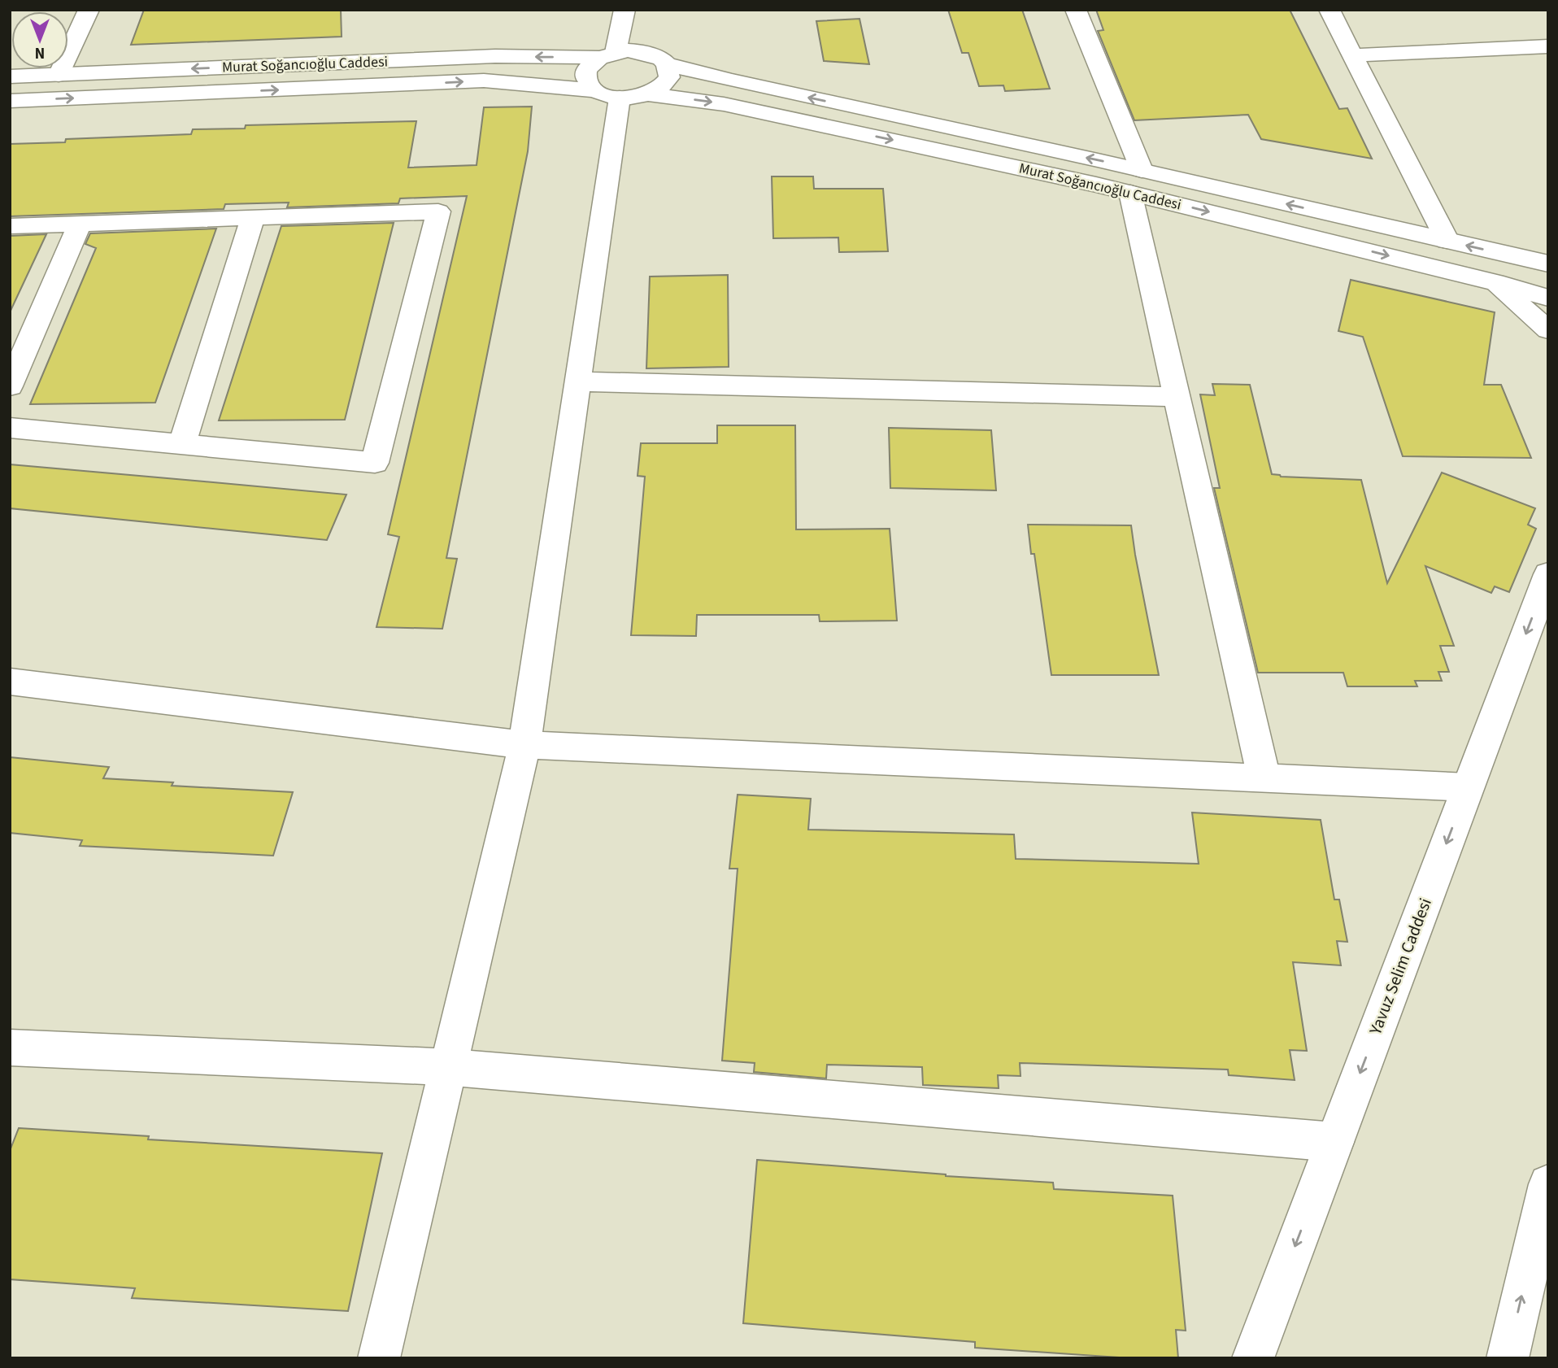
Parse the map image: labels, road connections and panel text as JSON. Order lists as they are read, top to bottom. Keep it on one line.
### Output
{"streets":{"street":["Murat Soğancıoğlu Caddesi","Yavuz Selim Caddesi"]},"one_way":["Yavuz Selim Caddesi"],"north":"bottom"}
